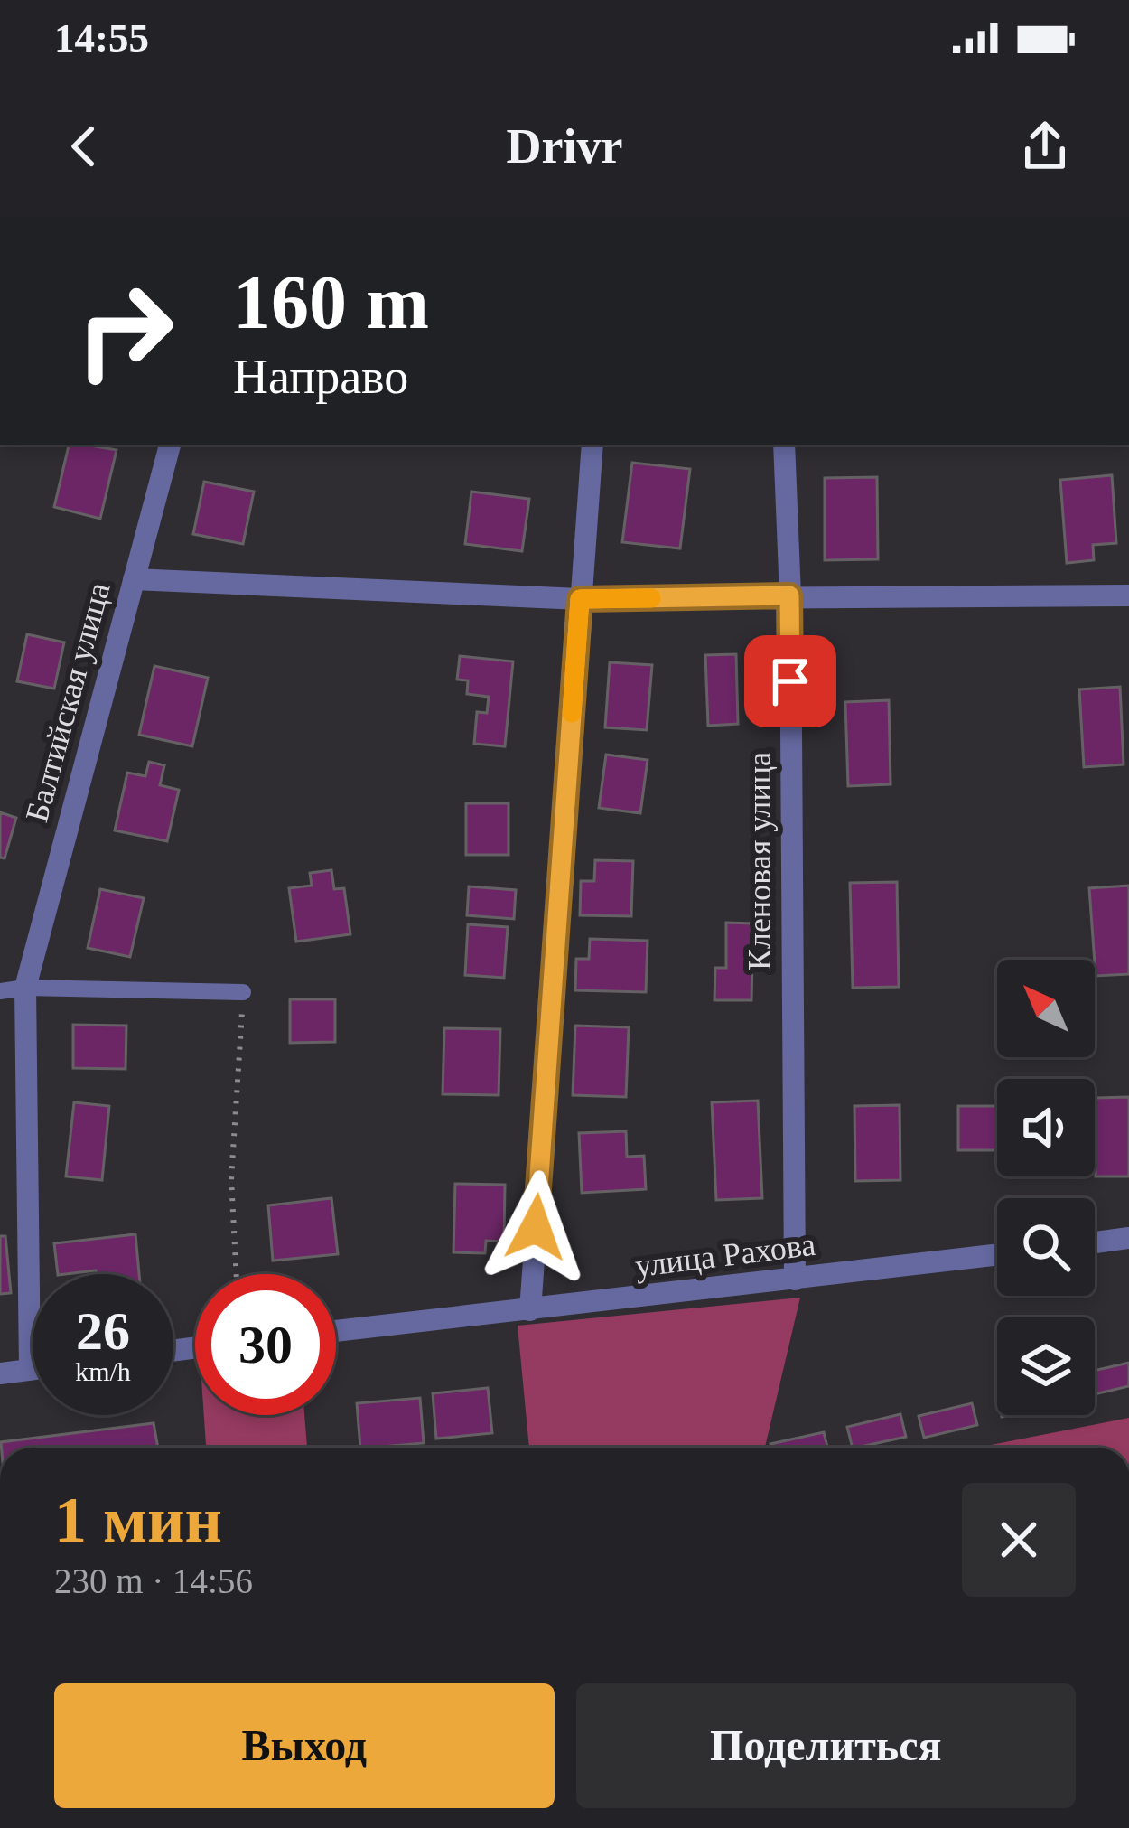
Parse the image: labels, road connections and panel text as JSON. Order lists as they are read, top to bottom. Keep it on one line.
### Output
{"streets":{"street":["Балтийская улица","Кленовая улица","улица Рахова"]},"crossings":[["Кленовая улица","улица Рахова"]],"north":"top left","page":{"status":"14:55","header":"Drivr","turn":["160 m","Направо"],"speed":"26 km/h","limit":"30","heading":["1 мин","230 m · 14:56"],"buttons":["Выход","Поделиться"]}}
